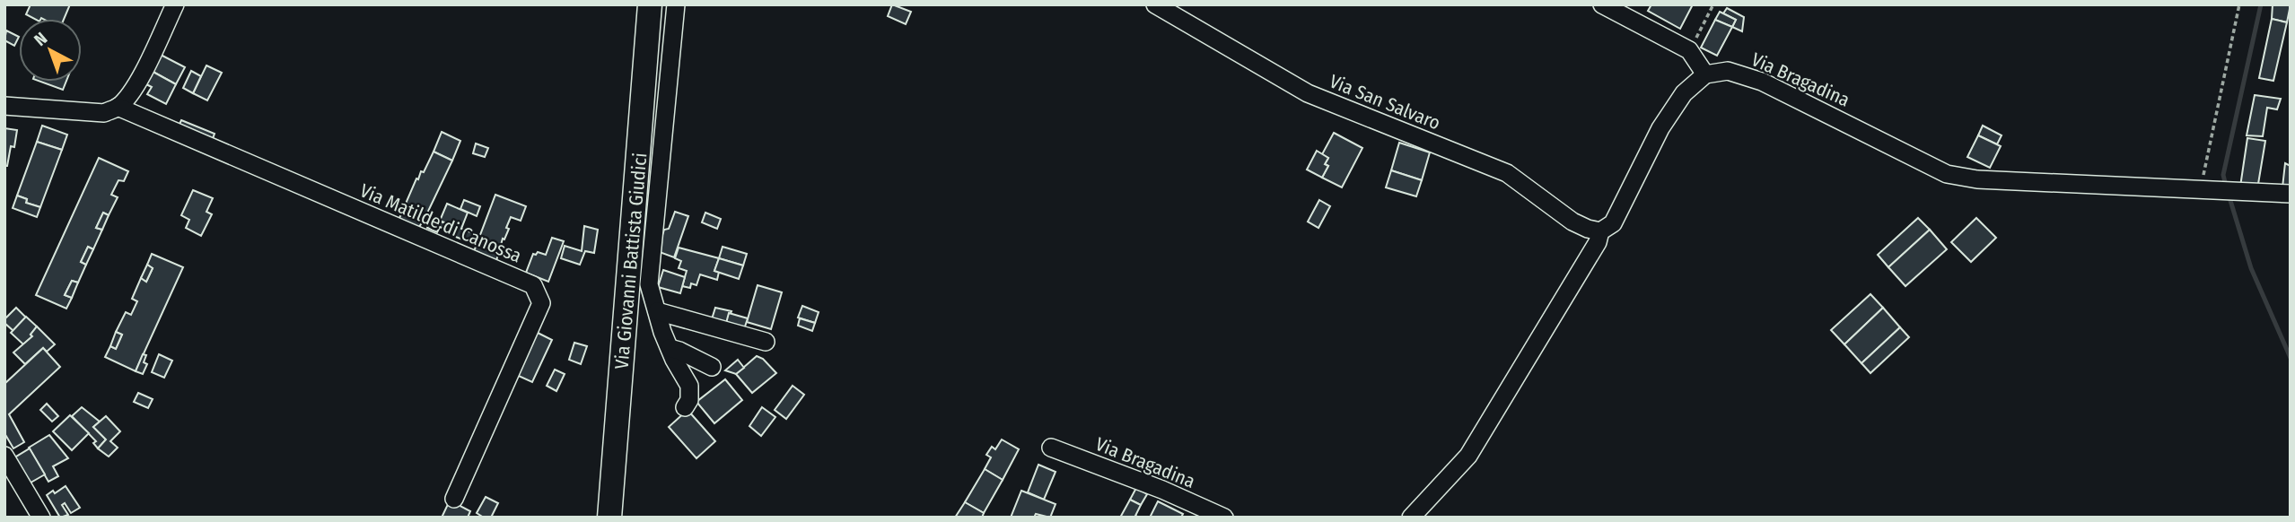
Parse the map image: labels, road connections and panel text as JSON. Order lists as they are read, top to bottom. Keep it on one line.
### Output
{"streets":{"main road":["Via Giovanni Battista Giudici"],"street":["Via Bragadina","Via San Salvaro","Via Matilde di Canossa"]},"north":"top left"}
